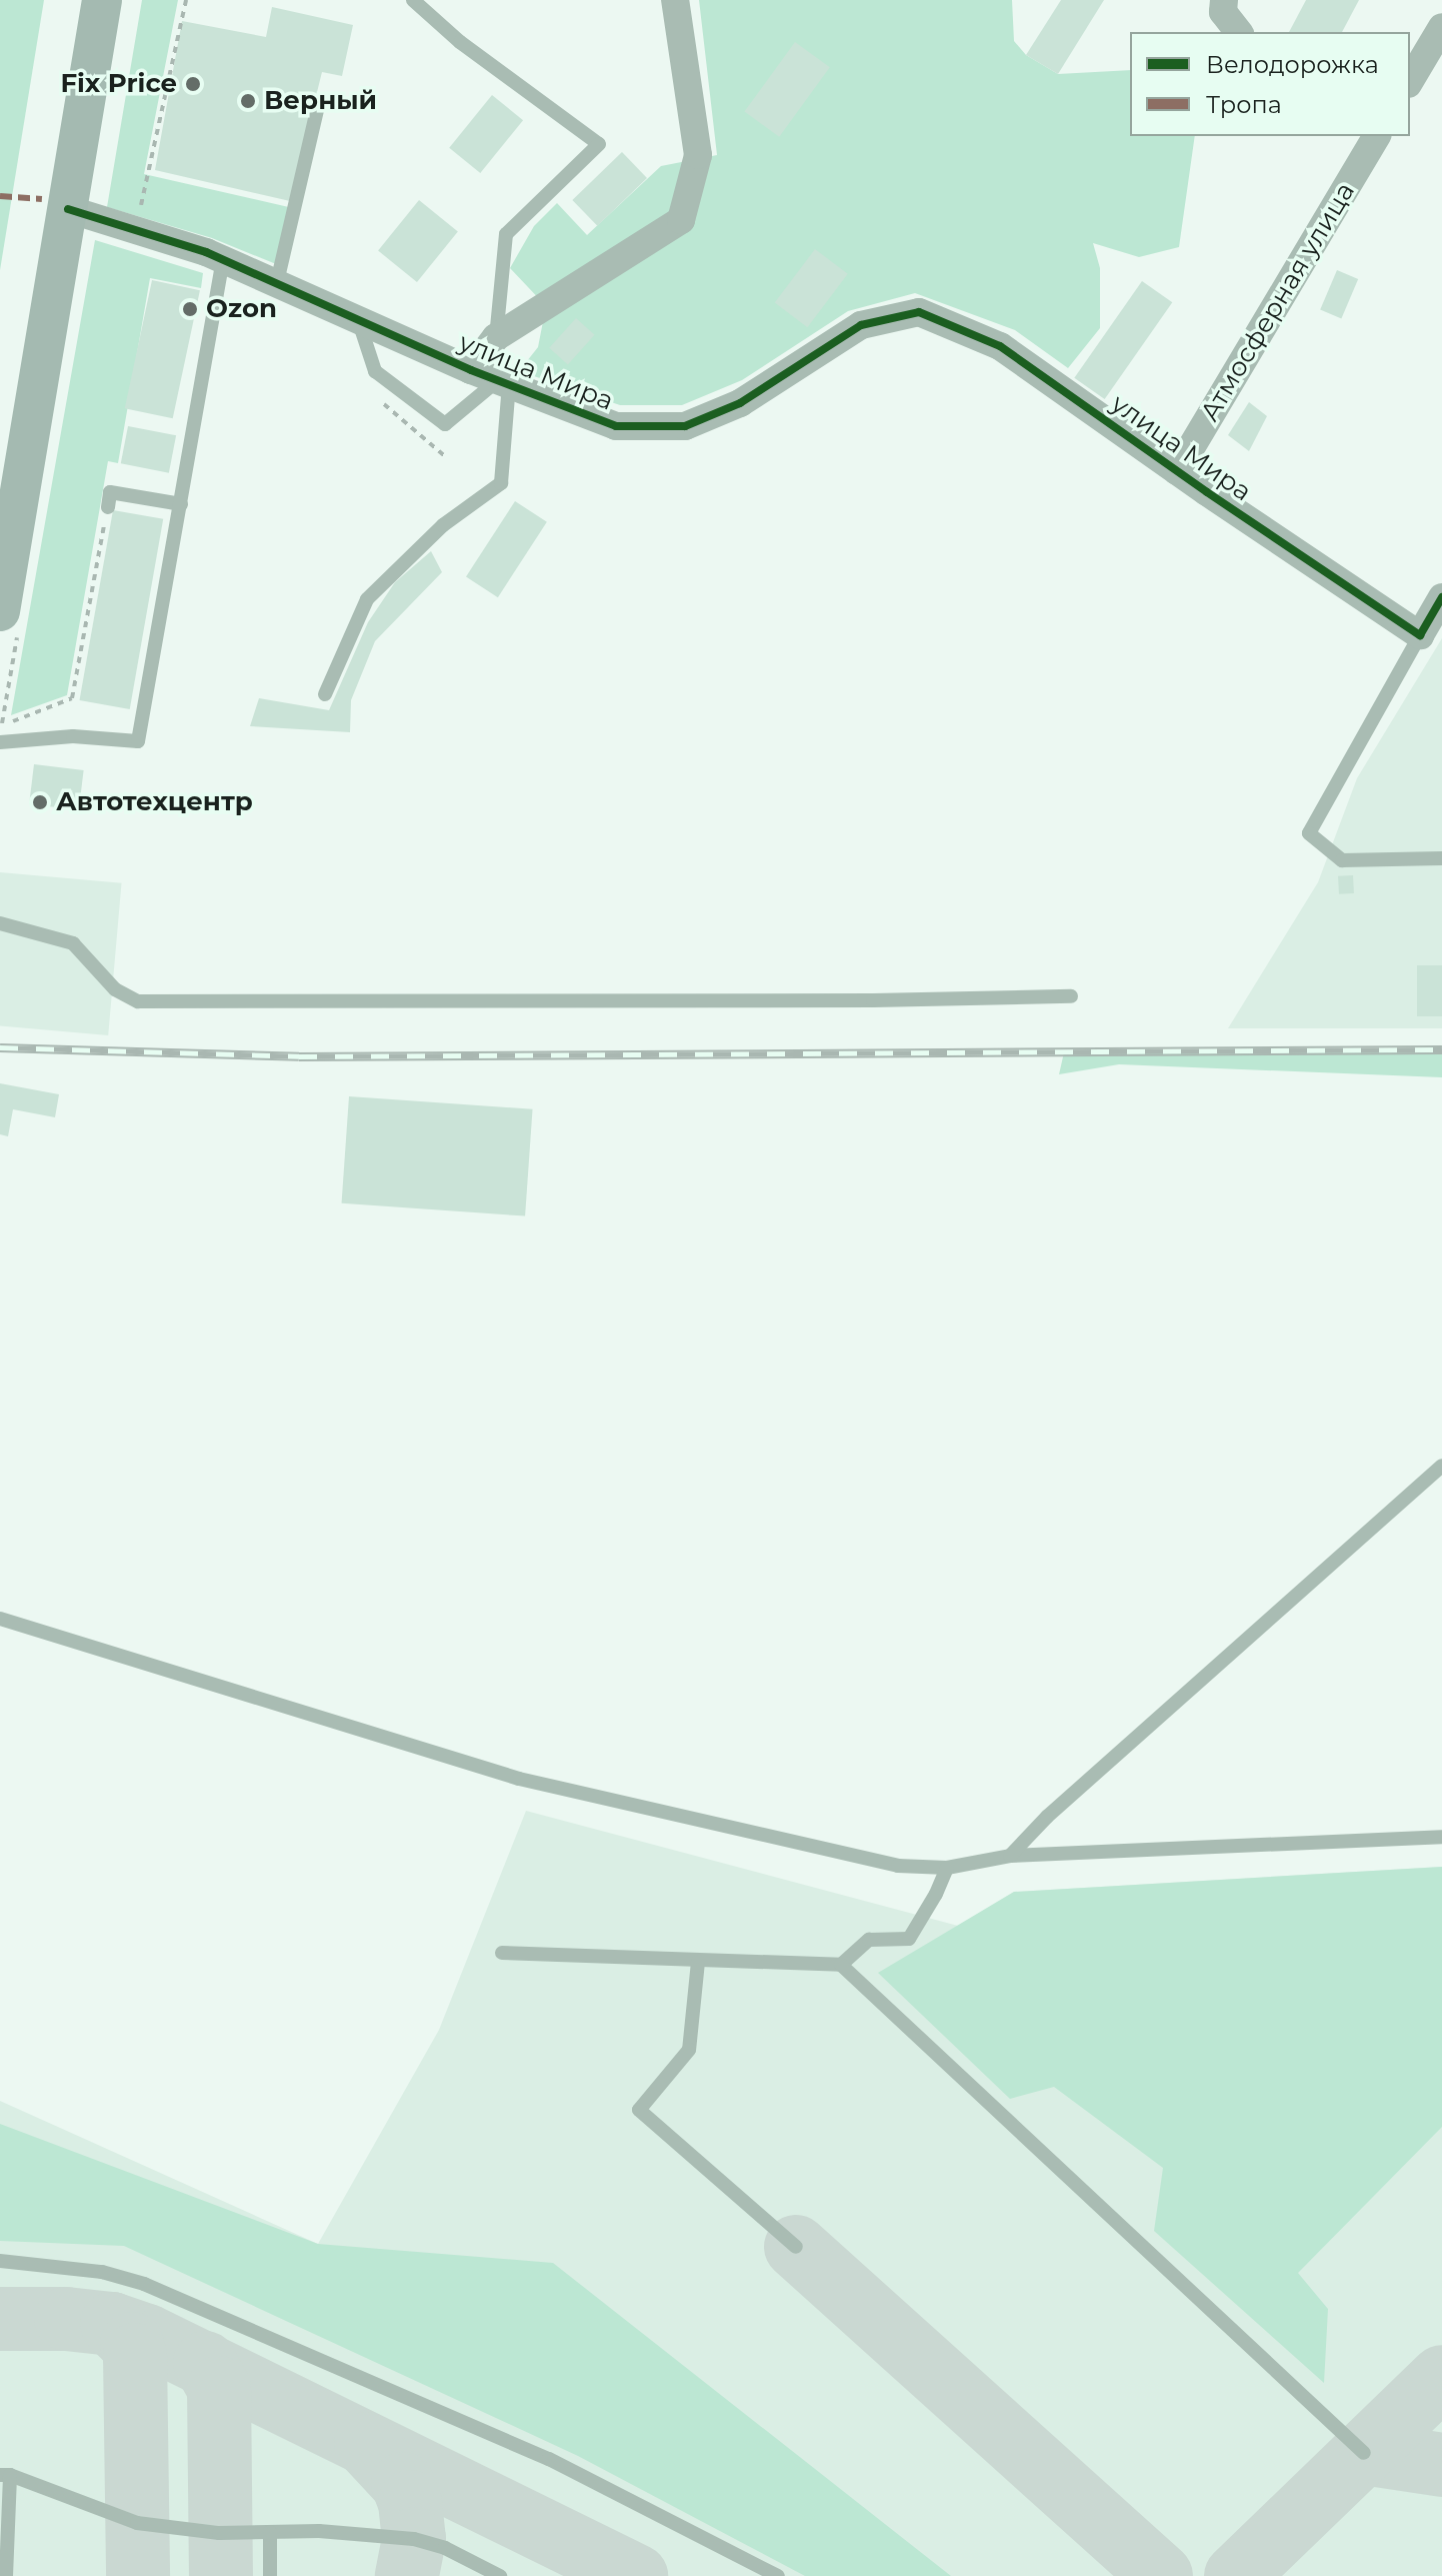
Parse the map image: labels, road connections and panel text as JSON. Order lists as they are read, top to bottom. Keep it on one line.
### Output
{"streets":{"street":["Атмосферная улица","улица Мира"]},"crossings":[["Атмосферная улица","улица Мира"]],"places":["Fix Price","Верный","Ozon","Автотехцентр"],"legend":["Велодорожка","Тропа"]}
